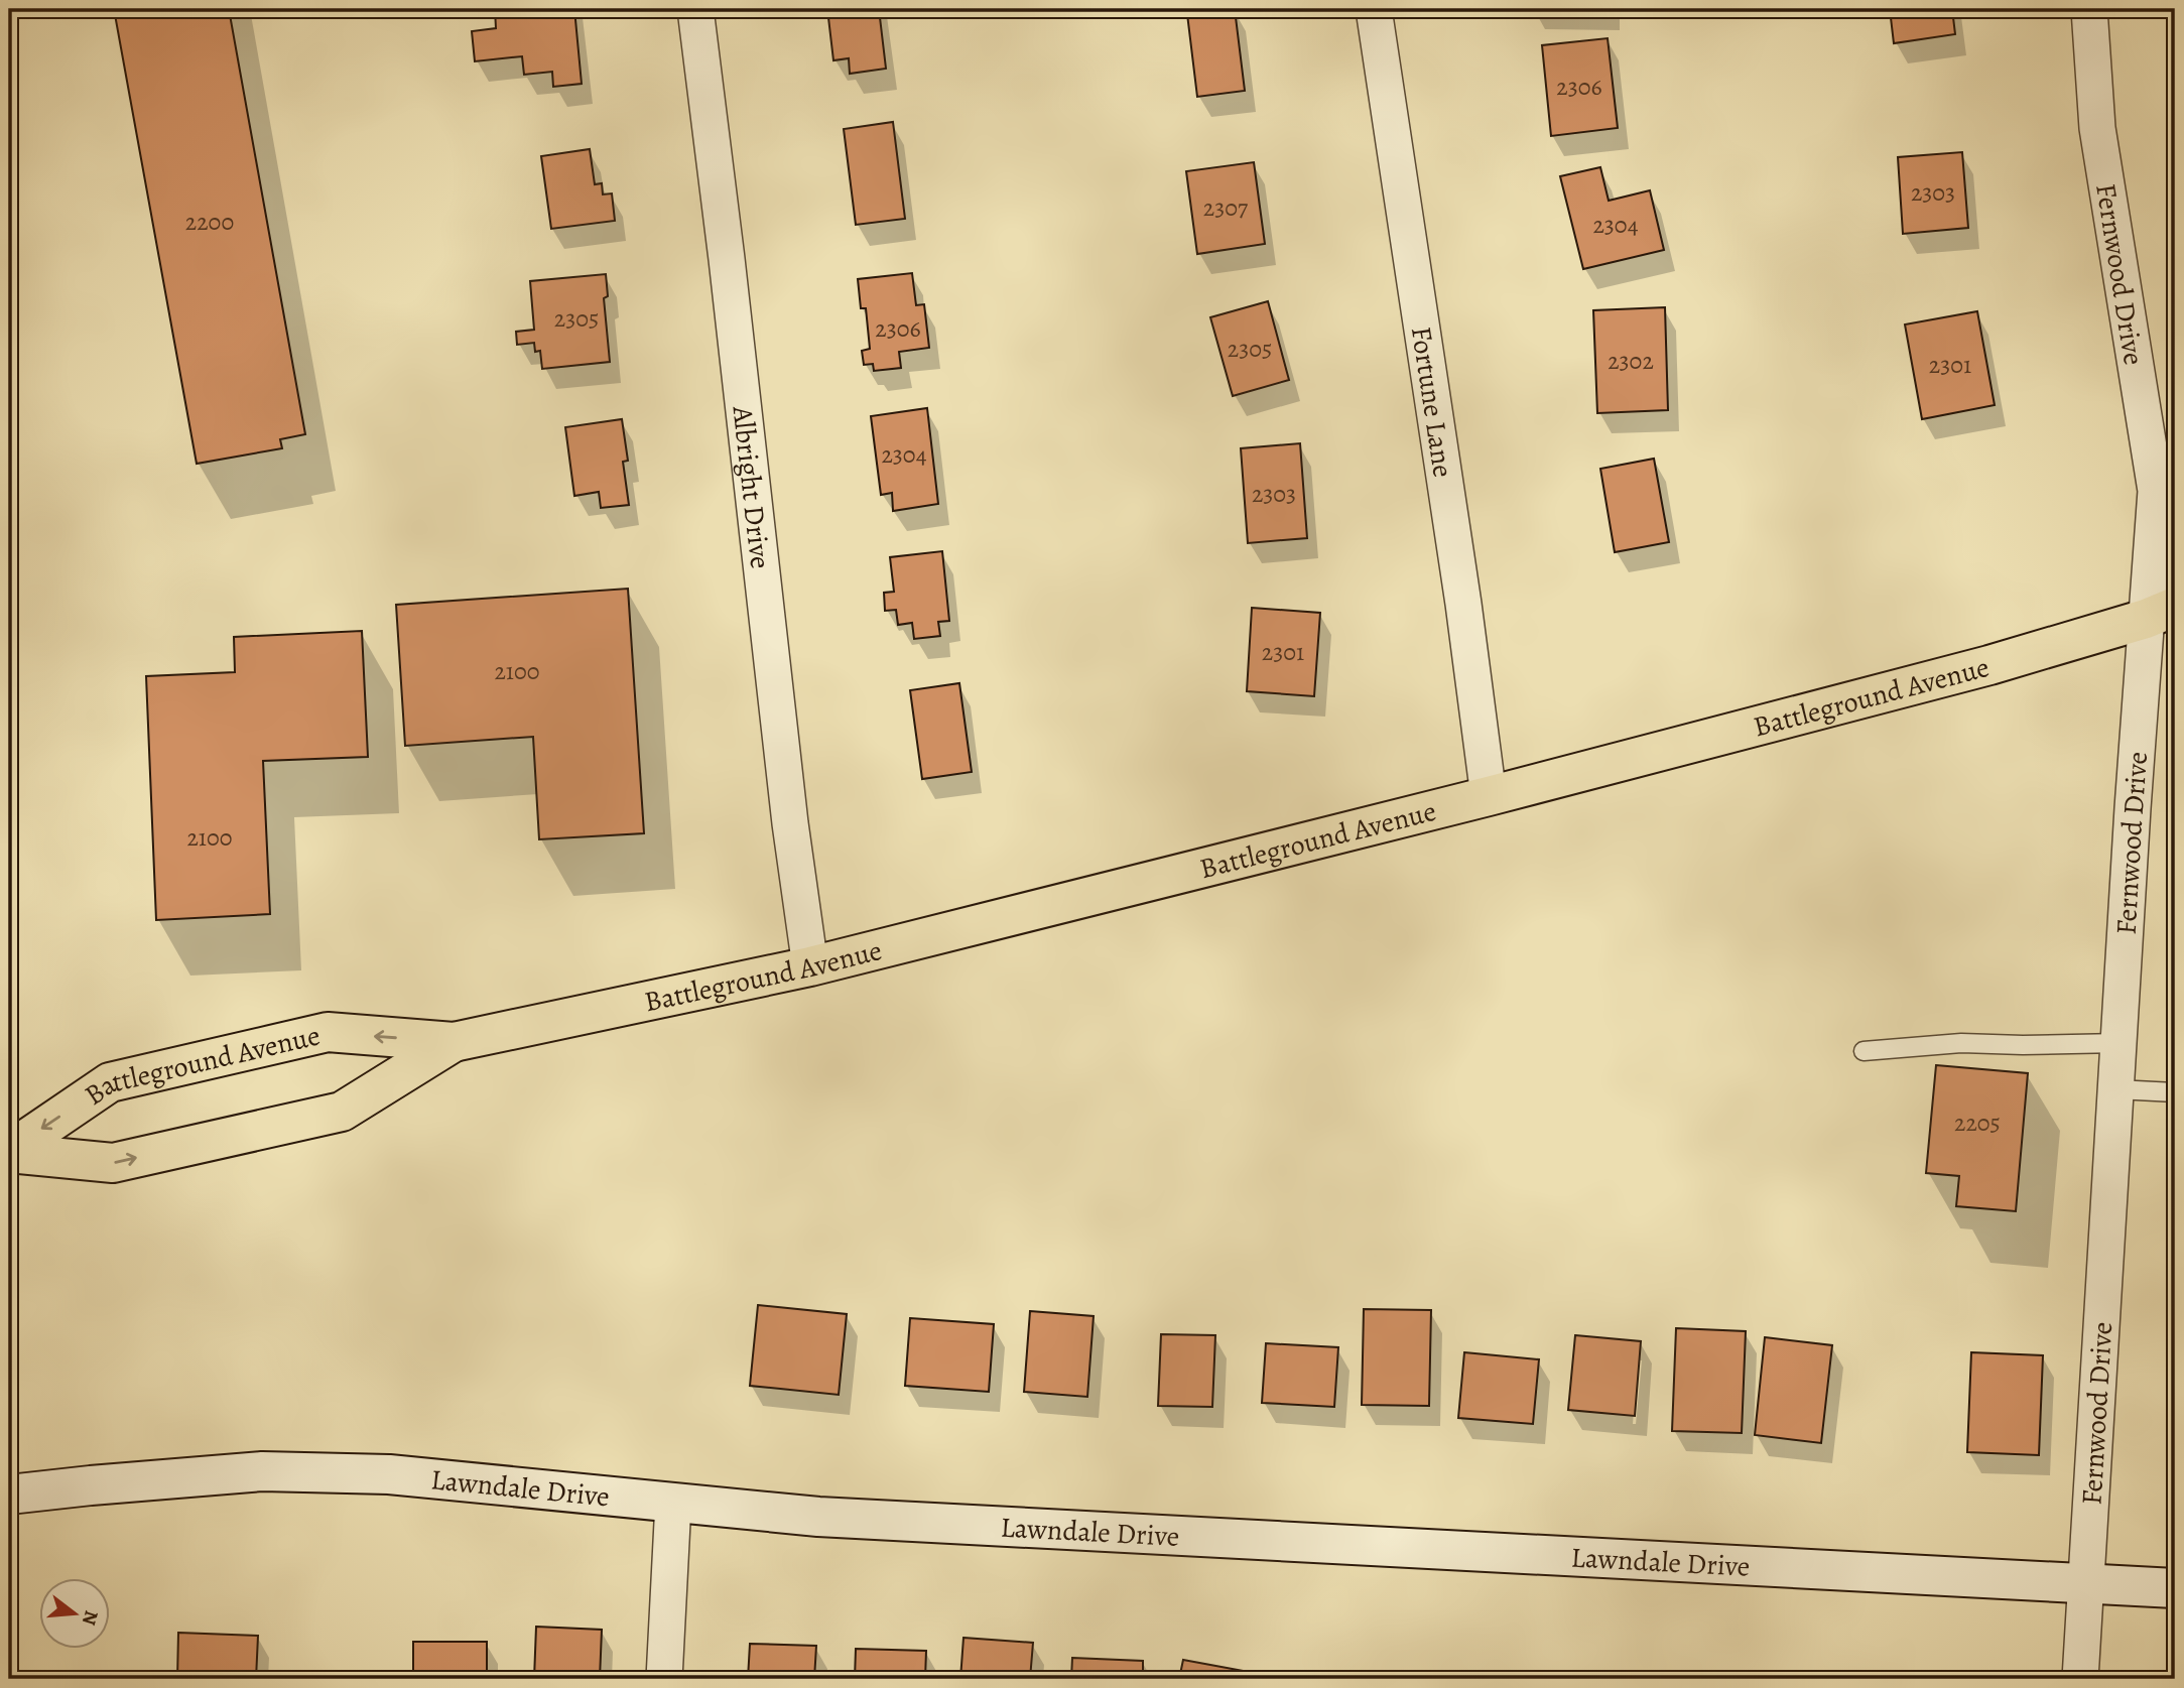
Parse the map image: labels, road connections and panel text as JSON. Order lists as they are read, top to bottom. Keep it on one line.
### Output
{"streets":{"main road":["Battleground Avenue","Lawndale Drive"],"street":["Fernwood Drive","Fortune Lane","Albright Drive"]},"crossings":[["Fernwood Drive","Battleground Avenue"],["Fernwood Drive","Lawndale Drive"],["Fortune Lane","Battleground Avenue"],["Albright Drive","Battleground Avenue"]],"house_numbers":["2306","2303","2307","2200","2304","2305","2306","2305","2302","2301","2304","2303","2301","2100","2100","2205"],"north":"right"}
